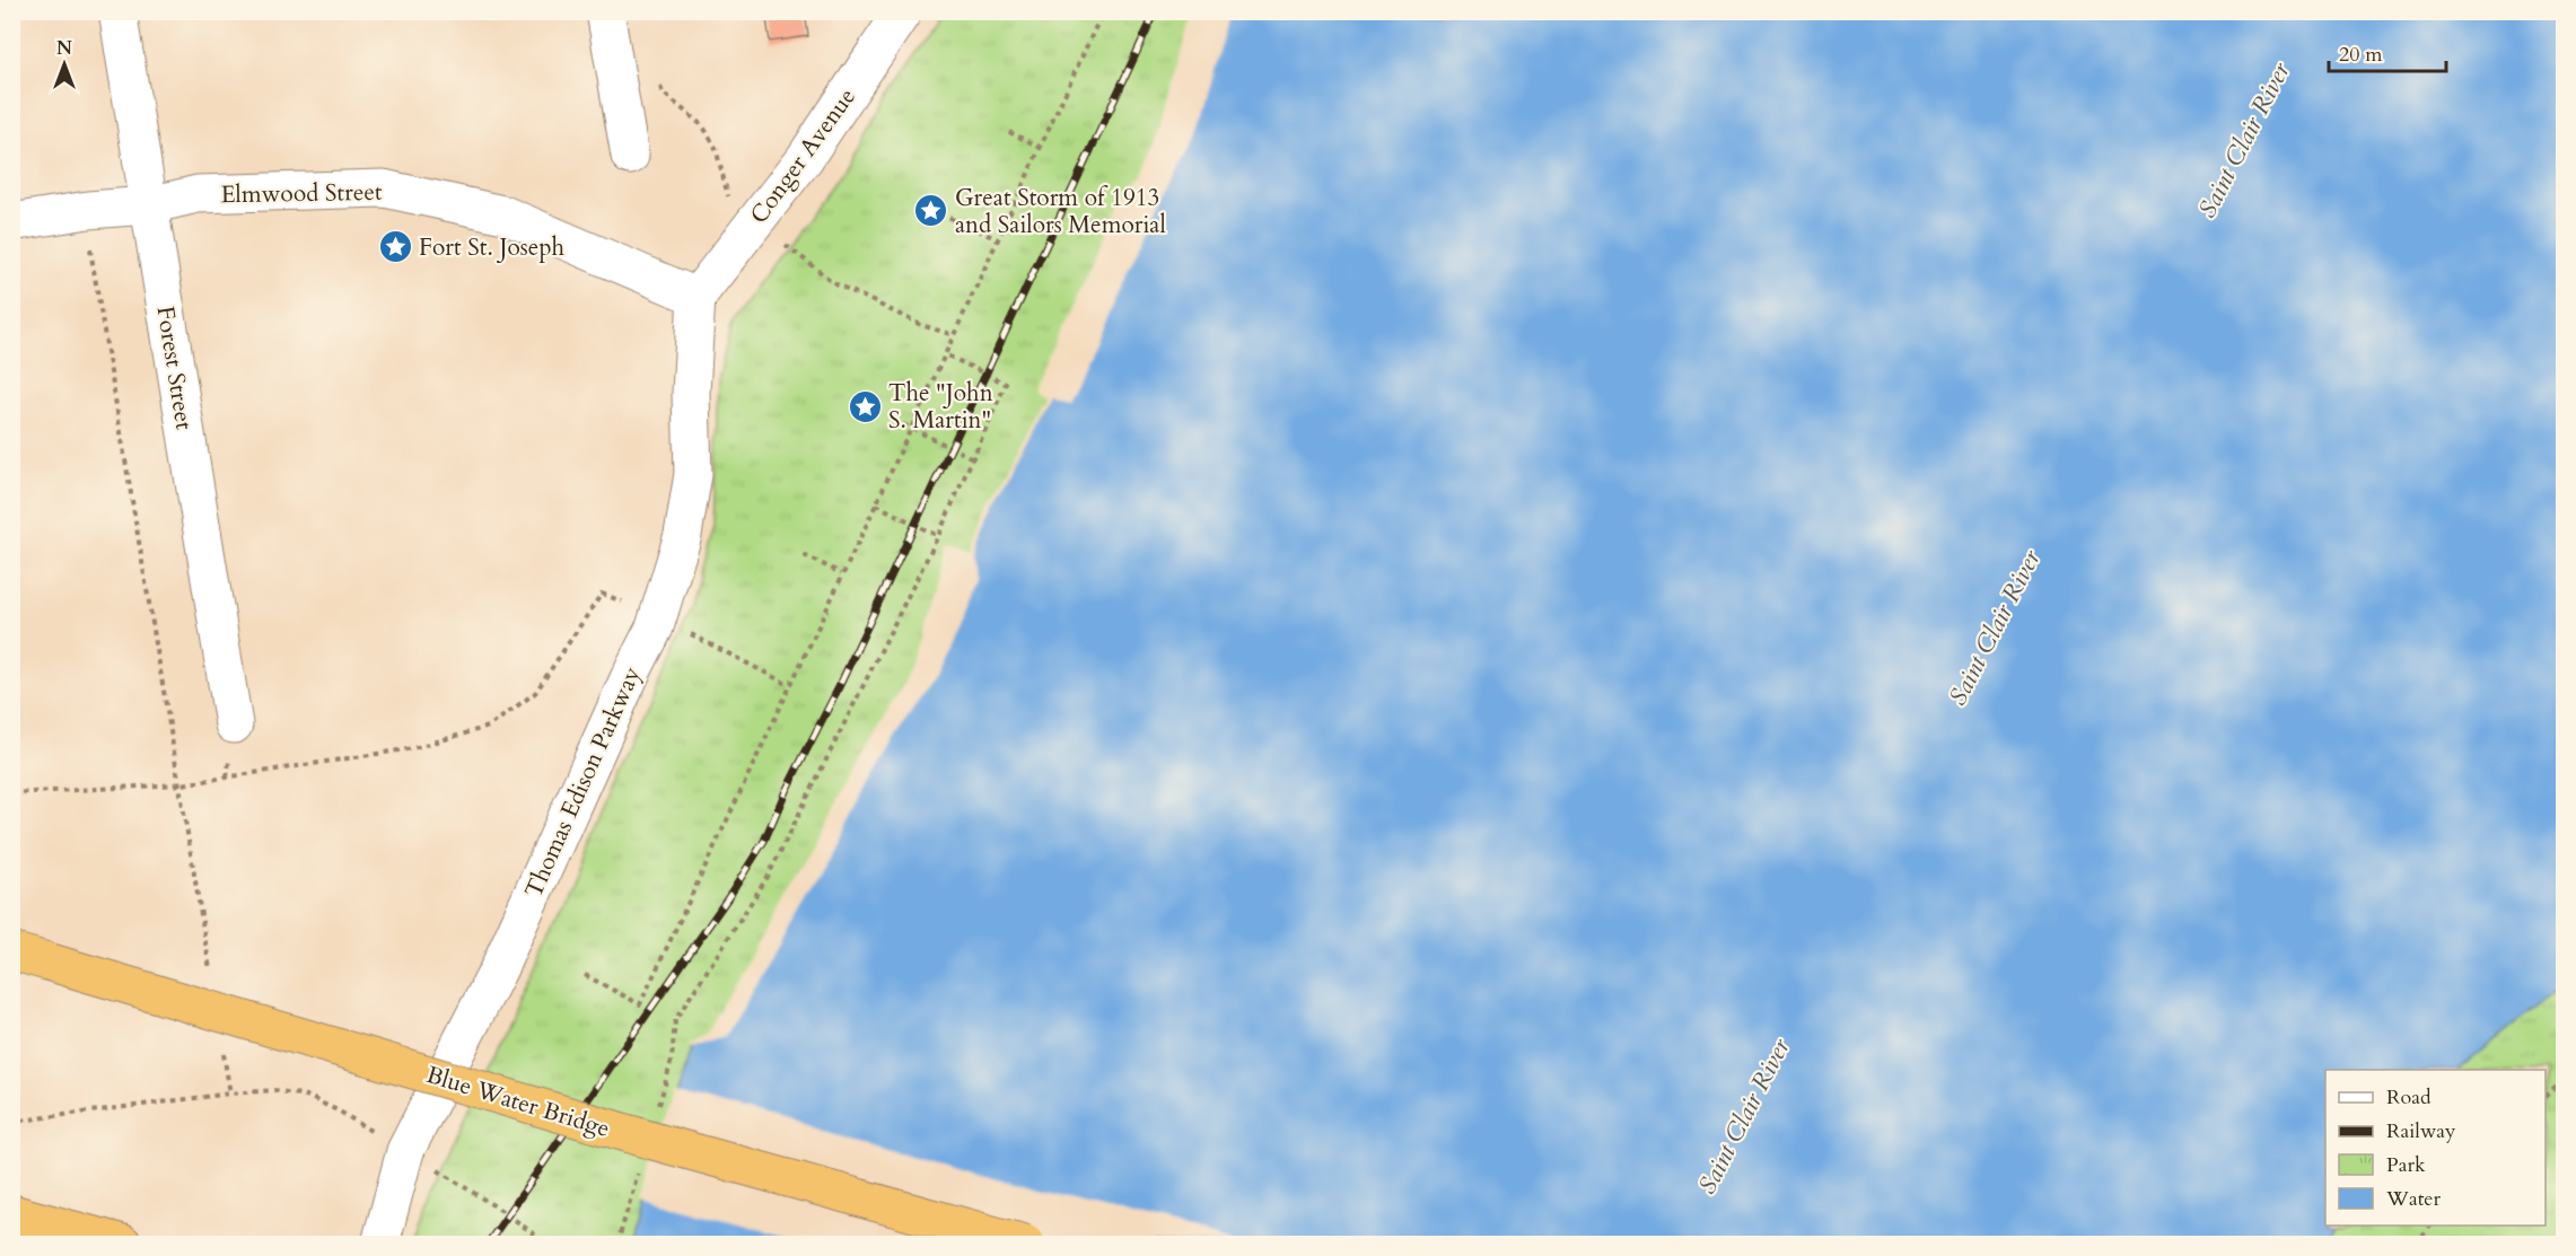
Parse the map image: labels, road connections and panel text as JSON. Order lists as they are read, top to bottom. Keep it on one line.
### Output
{"streets":{"highway":["Blue Water Bridge"],"street":["Conger Avenue","Elmwood Street","Forest Street","Thomas Edison Parkway"]},"crossings":[["Conger Avenue","Elmwood Street"],["Conger Avenue","Thomas Edison Parkway"],["Elmwood Street","Forest Street"],["Elmwood Street","Thomas Edison Parkway"]],"water":["Saint Clair River"],"places":{"place":["Great Storm of 1913 and Sailors Memorial","Fort St. Joseph","The \"John S. Martin\""]},"legend":["Road","Railway","Park","Water"],"scale_bar":"20 m","north":"top"}
